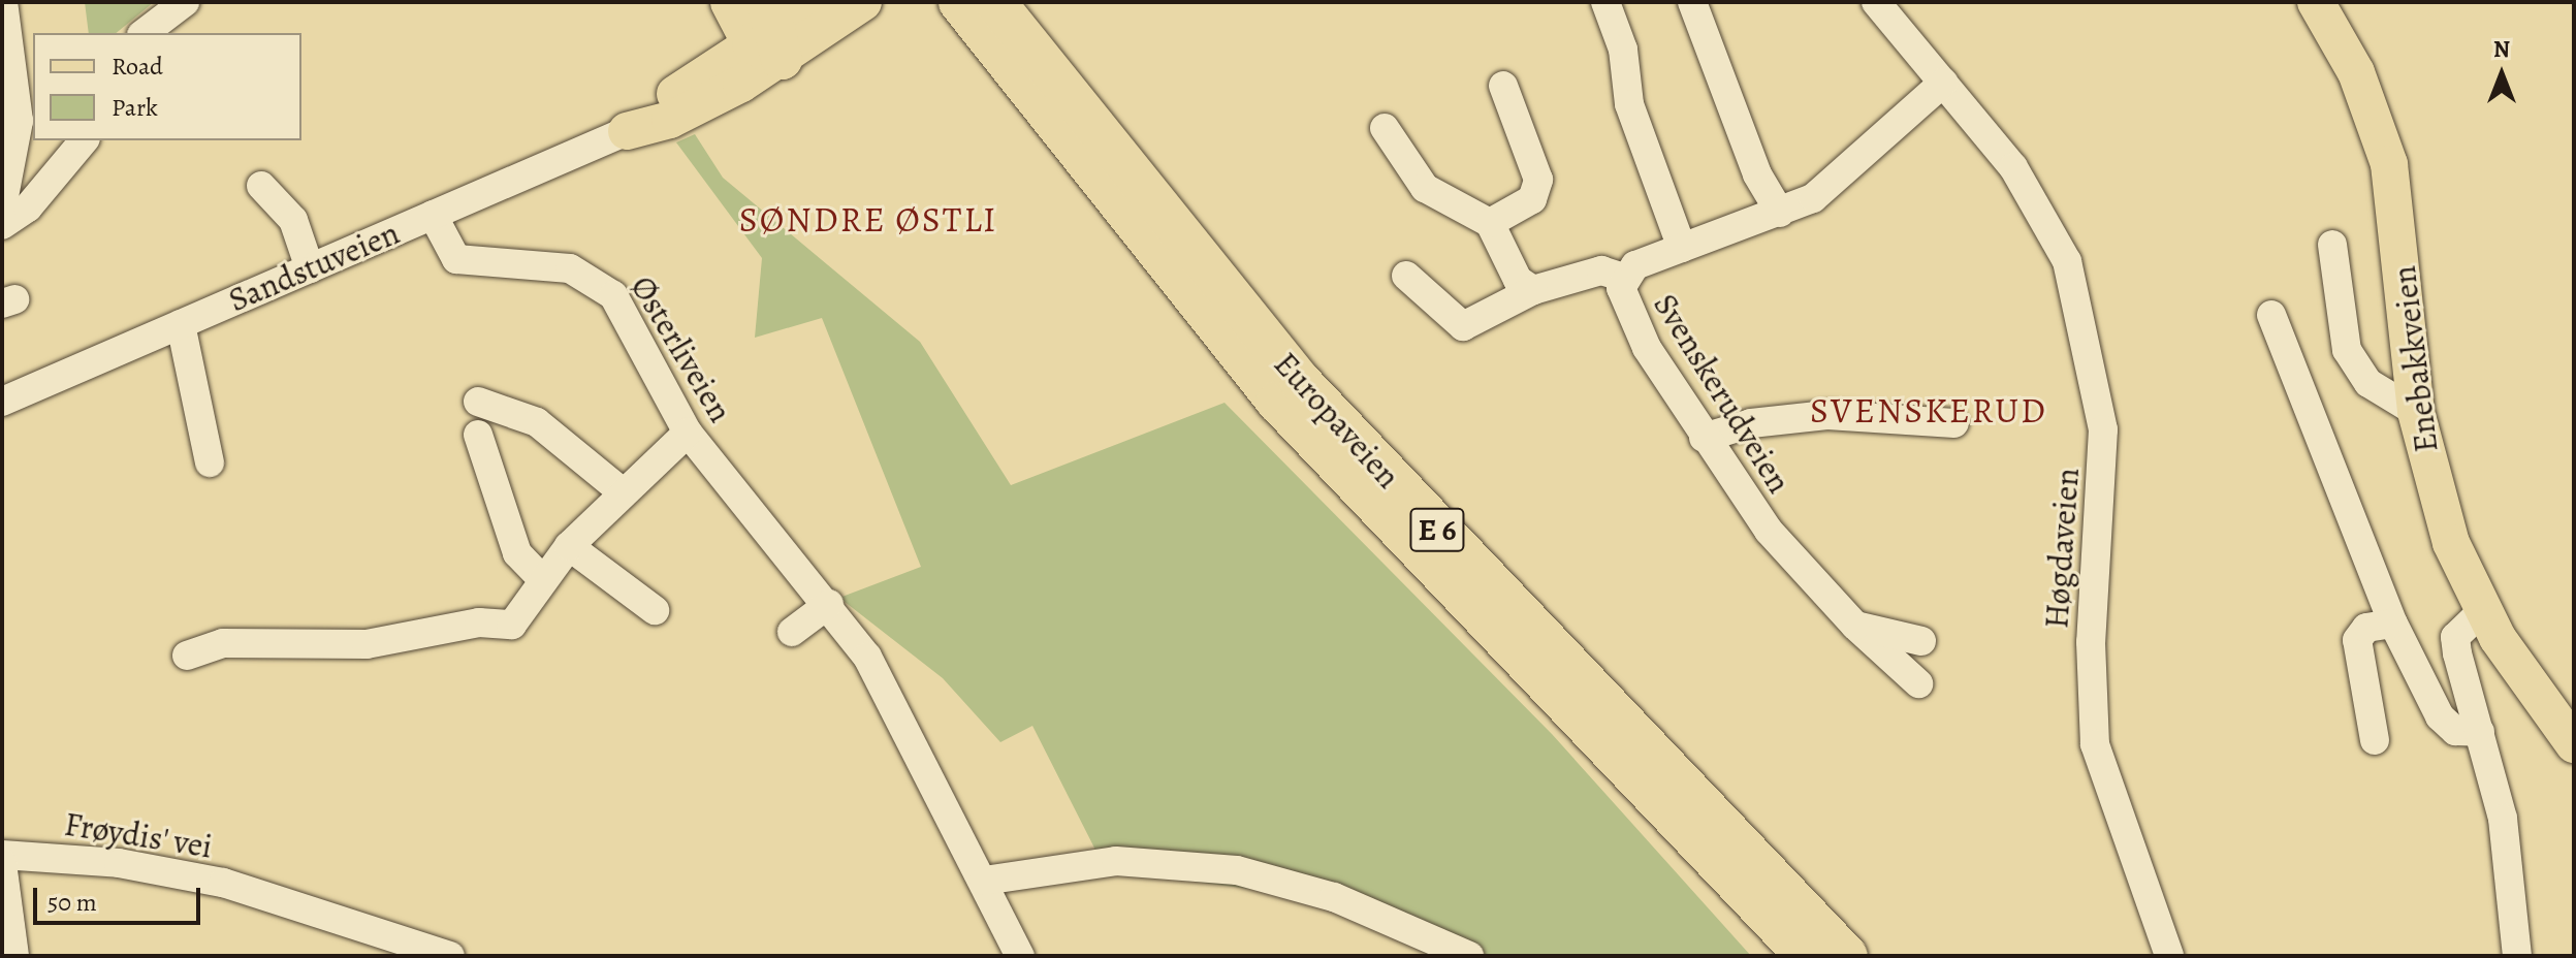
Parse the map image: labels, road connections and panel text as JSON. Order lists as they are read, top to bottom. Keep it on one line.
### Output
{"streets":{"highway":["Europaveien","E 6"],"main road":["Sandstuveien","Enebakkveien"],"street":["Østerliveien","Svenskerudveien","Høgdaveien","Frøydis' vei"]},"crossings":[["Sandstuveien","Østerliveien"],["Svenskerudveien","Høgdaveien"]],"districts":["SØNDRE ØSTLI","SVENSKERUD"],"legend":["Road","Park"],"scale_bar":"50 m","north":"top"}
